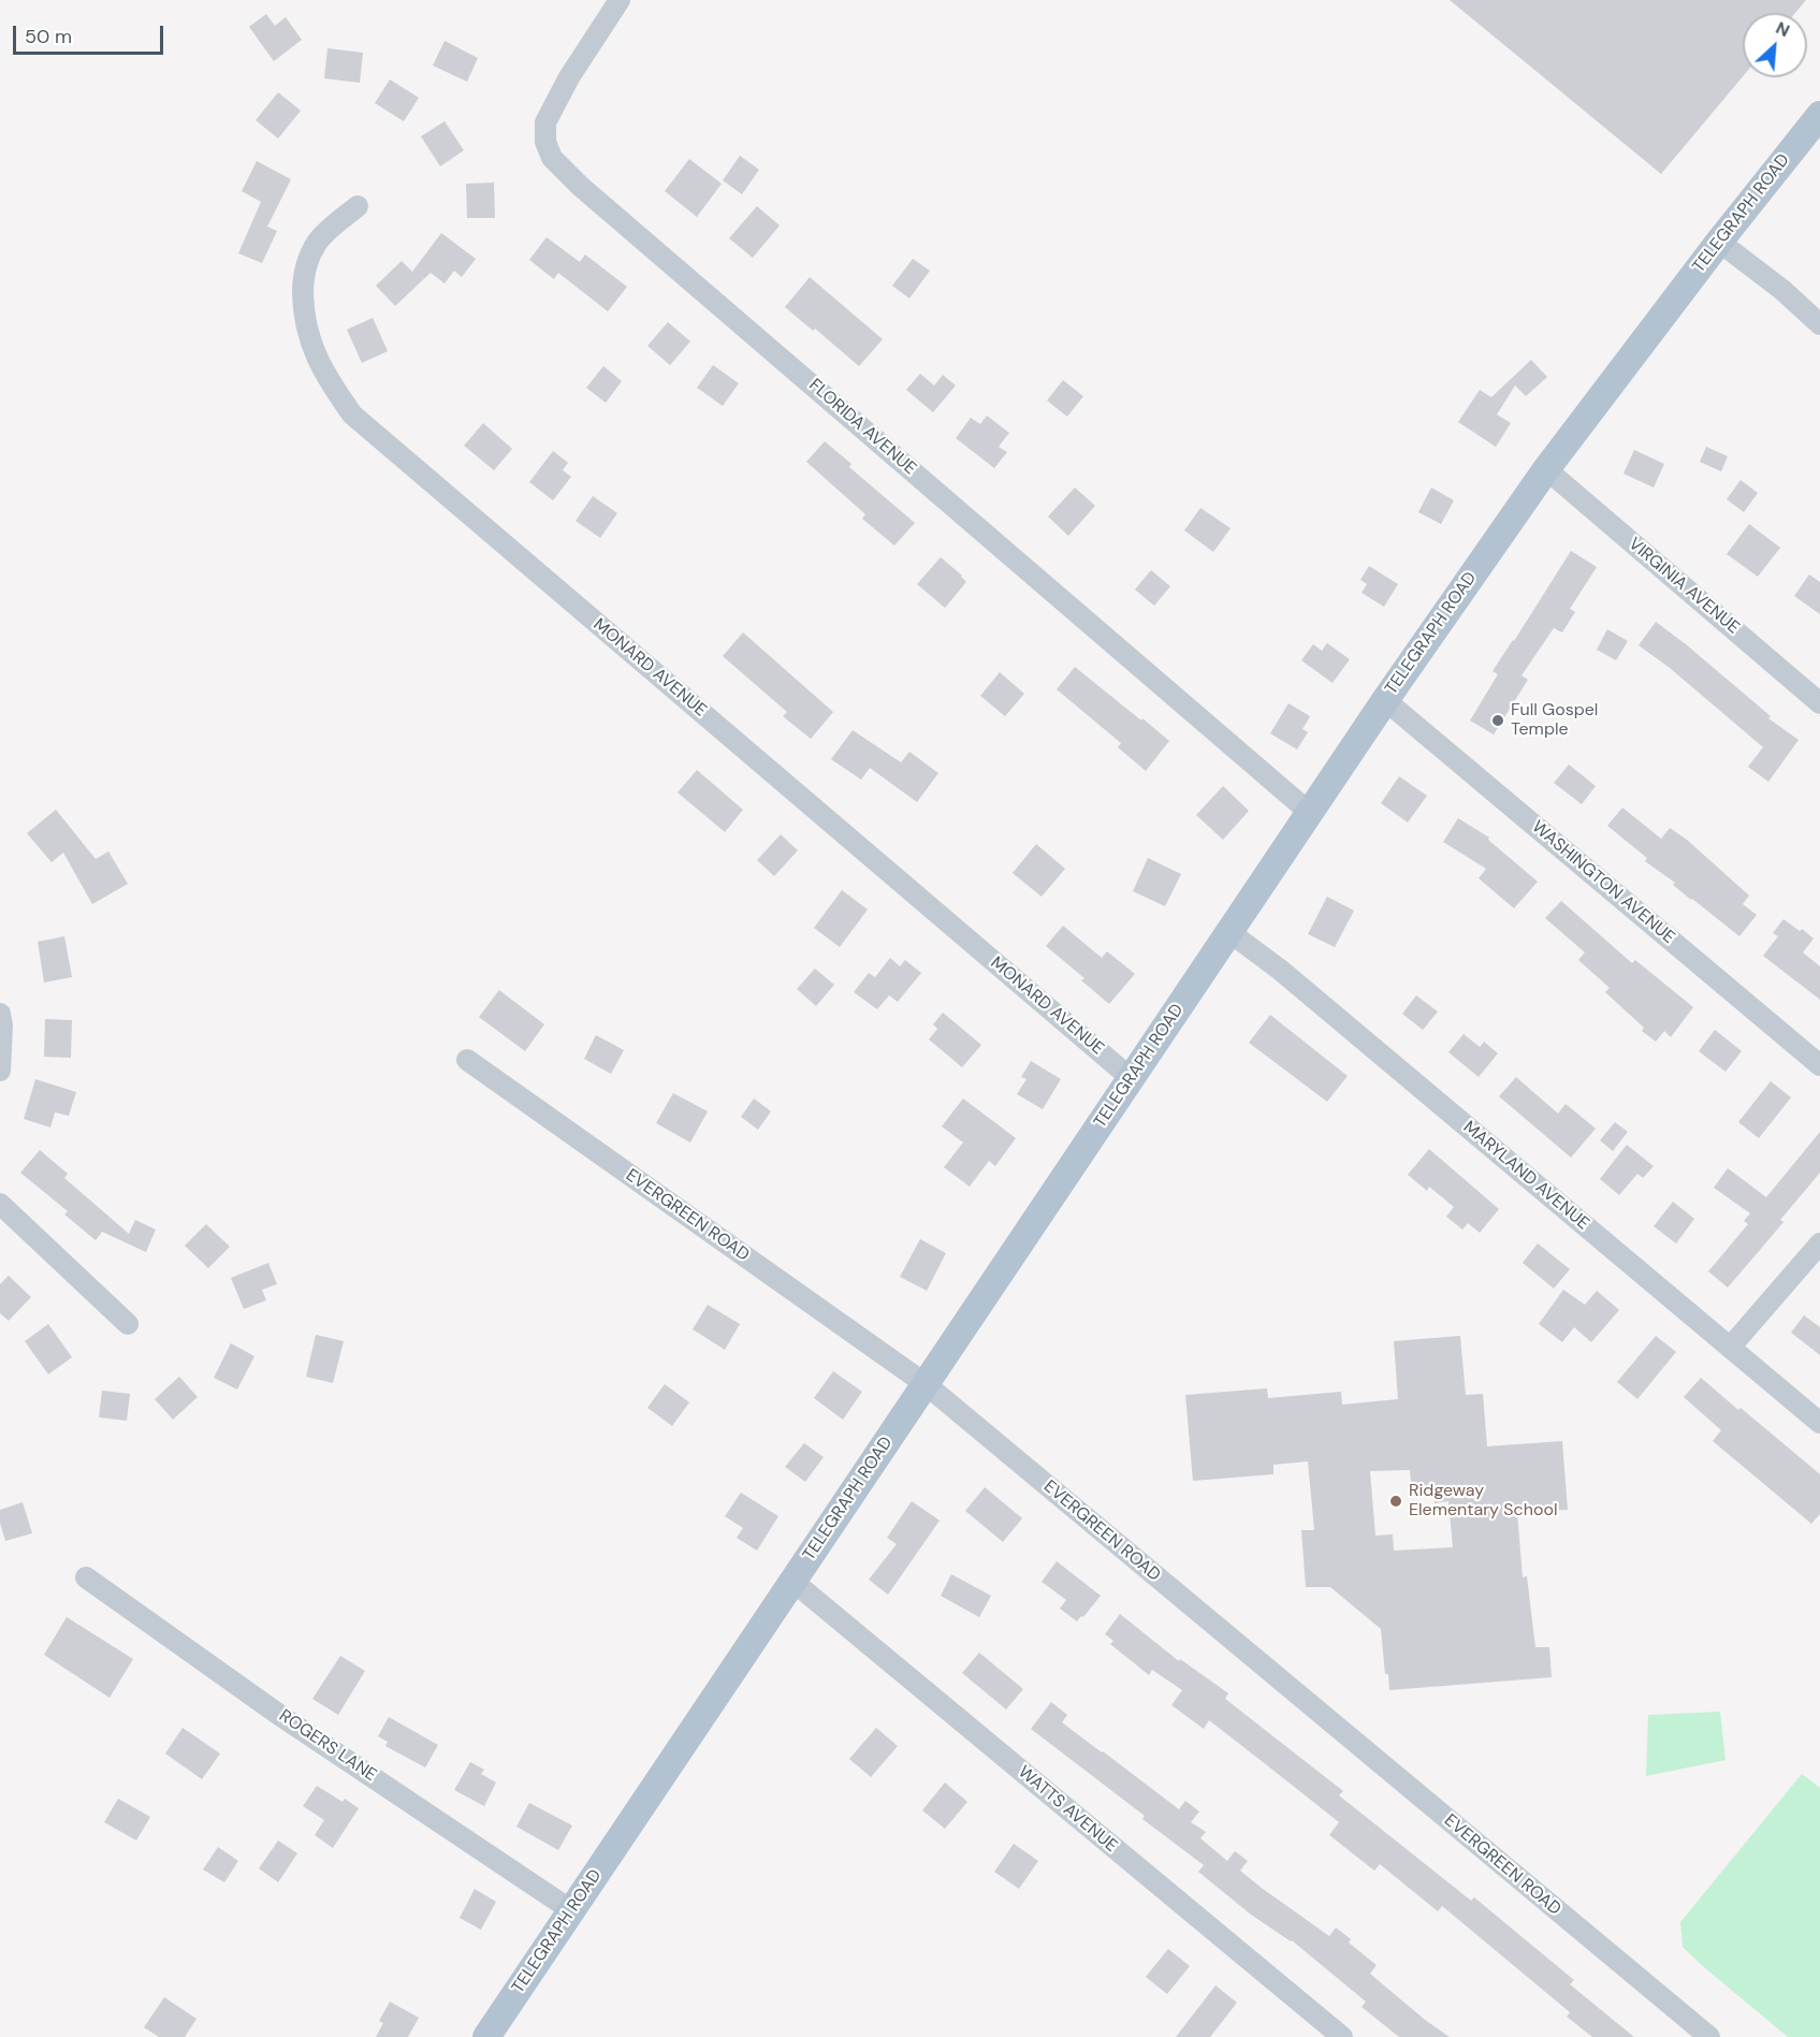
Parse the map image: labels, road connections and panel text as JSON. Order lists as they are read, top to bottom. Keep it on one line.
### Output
{"streets":{"main road":["TELEGRAPH ROAD"],"street":["FLORIDA AVENUE","VIRGINIA AVENUE","MONARD AVENUE","WASHINGTON AVENUE","MARYLAND AVENUE","EVERGREEN ROAD","ROGERS LANE","WATTS AVENUE"]},"crossings":[["TELEGRAPH ROAD","FLORIDA AVENUE"],["TELEGRAPH ROAD","VIRGINIA AVENUE"],["TELEGRAPH ROAD","MONARD AVENUE"],["TELEGRAPH ROAD","WASHINGTON AVENUE"],["TELEGRAPH ROAD","MARYLAND AVENUE"],["TELEGRAPH ROAD","EVERGREEN ROAD"],["TELEGRAPH ROAD","ROGERS LANE"],["TELEGRAPH ROAD","WATTS AVENUE"]],"places":["Full Gospel Temple","Ridgeway Elementary School"],"scale_bar":"50 m","north":"top right"}
